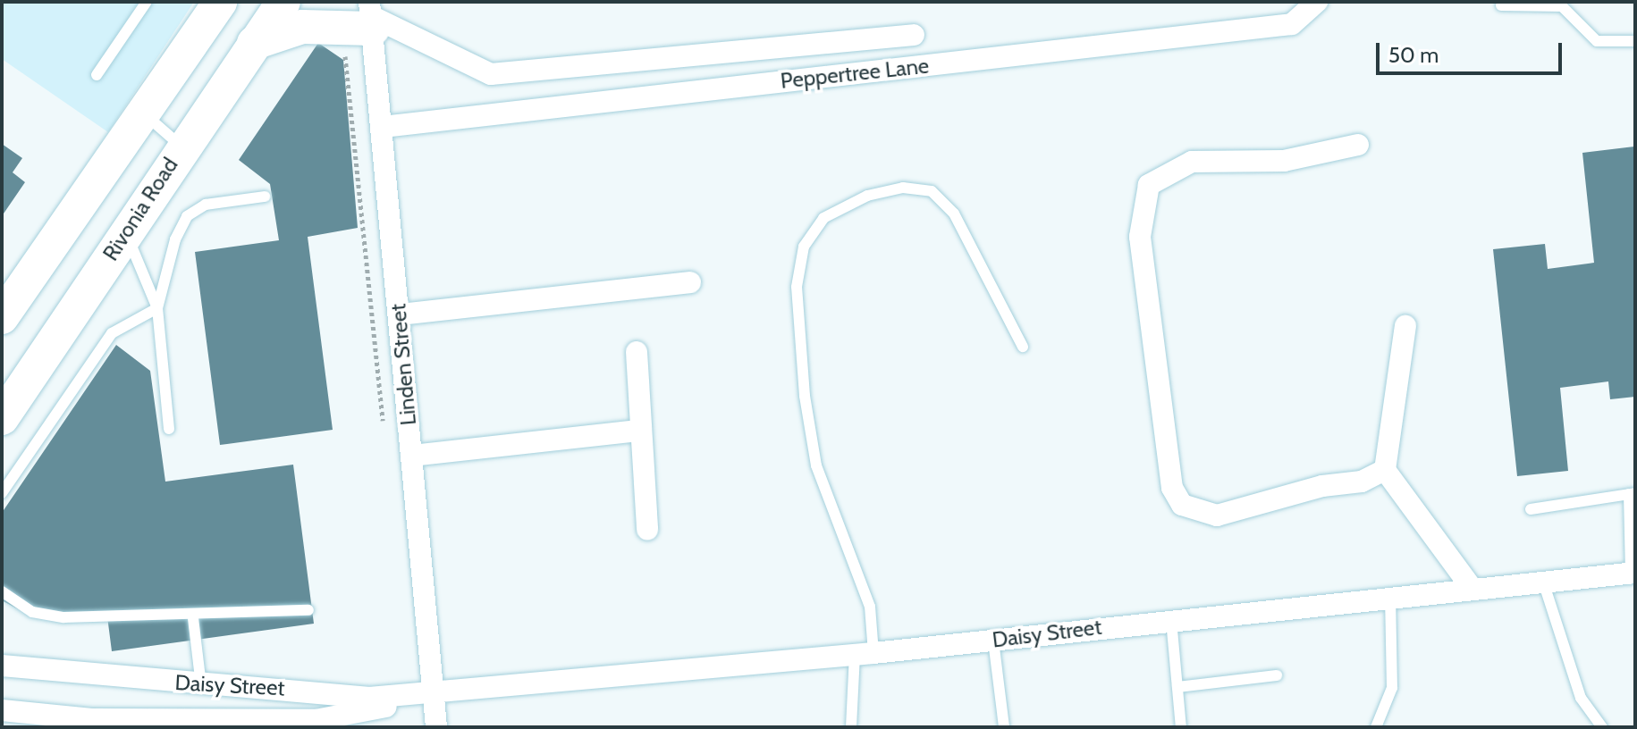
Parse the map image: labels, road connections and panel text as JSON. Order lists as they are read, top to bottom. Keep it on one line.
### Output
{"streets":{"main road":["Rivonia Road"],"street":["Peppertree Lane","Linden Street","Daisy Street"]},"crossings":[["Peppertree Lane","Linden Street"],["Linden Street","Daisy Street"]],"scale_bar":"50 m"}
